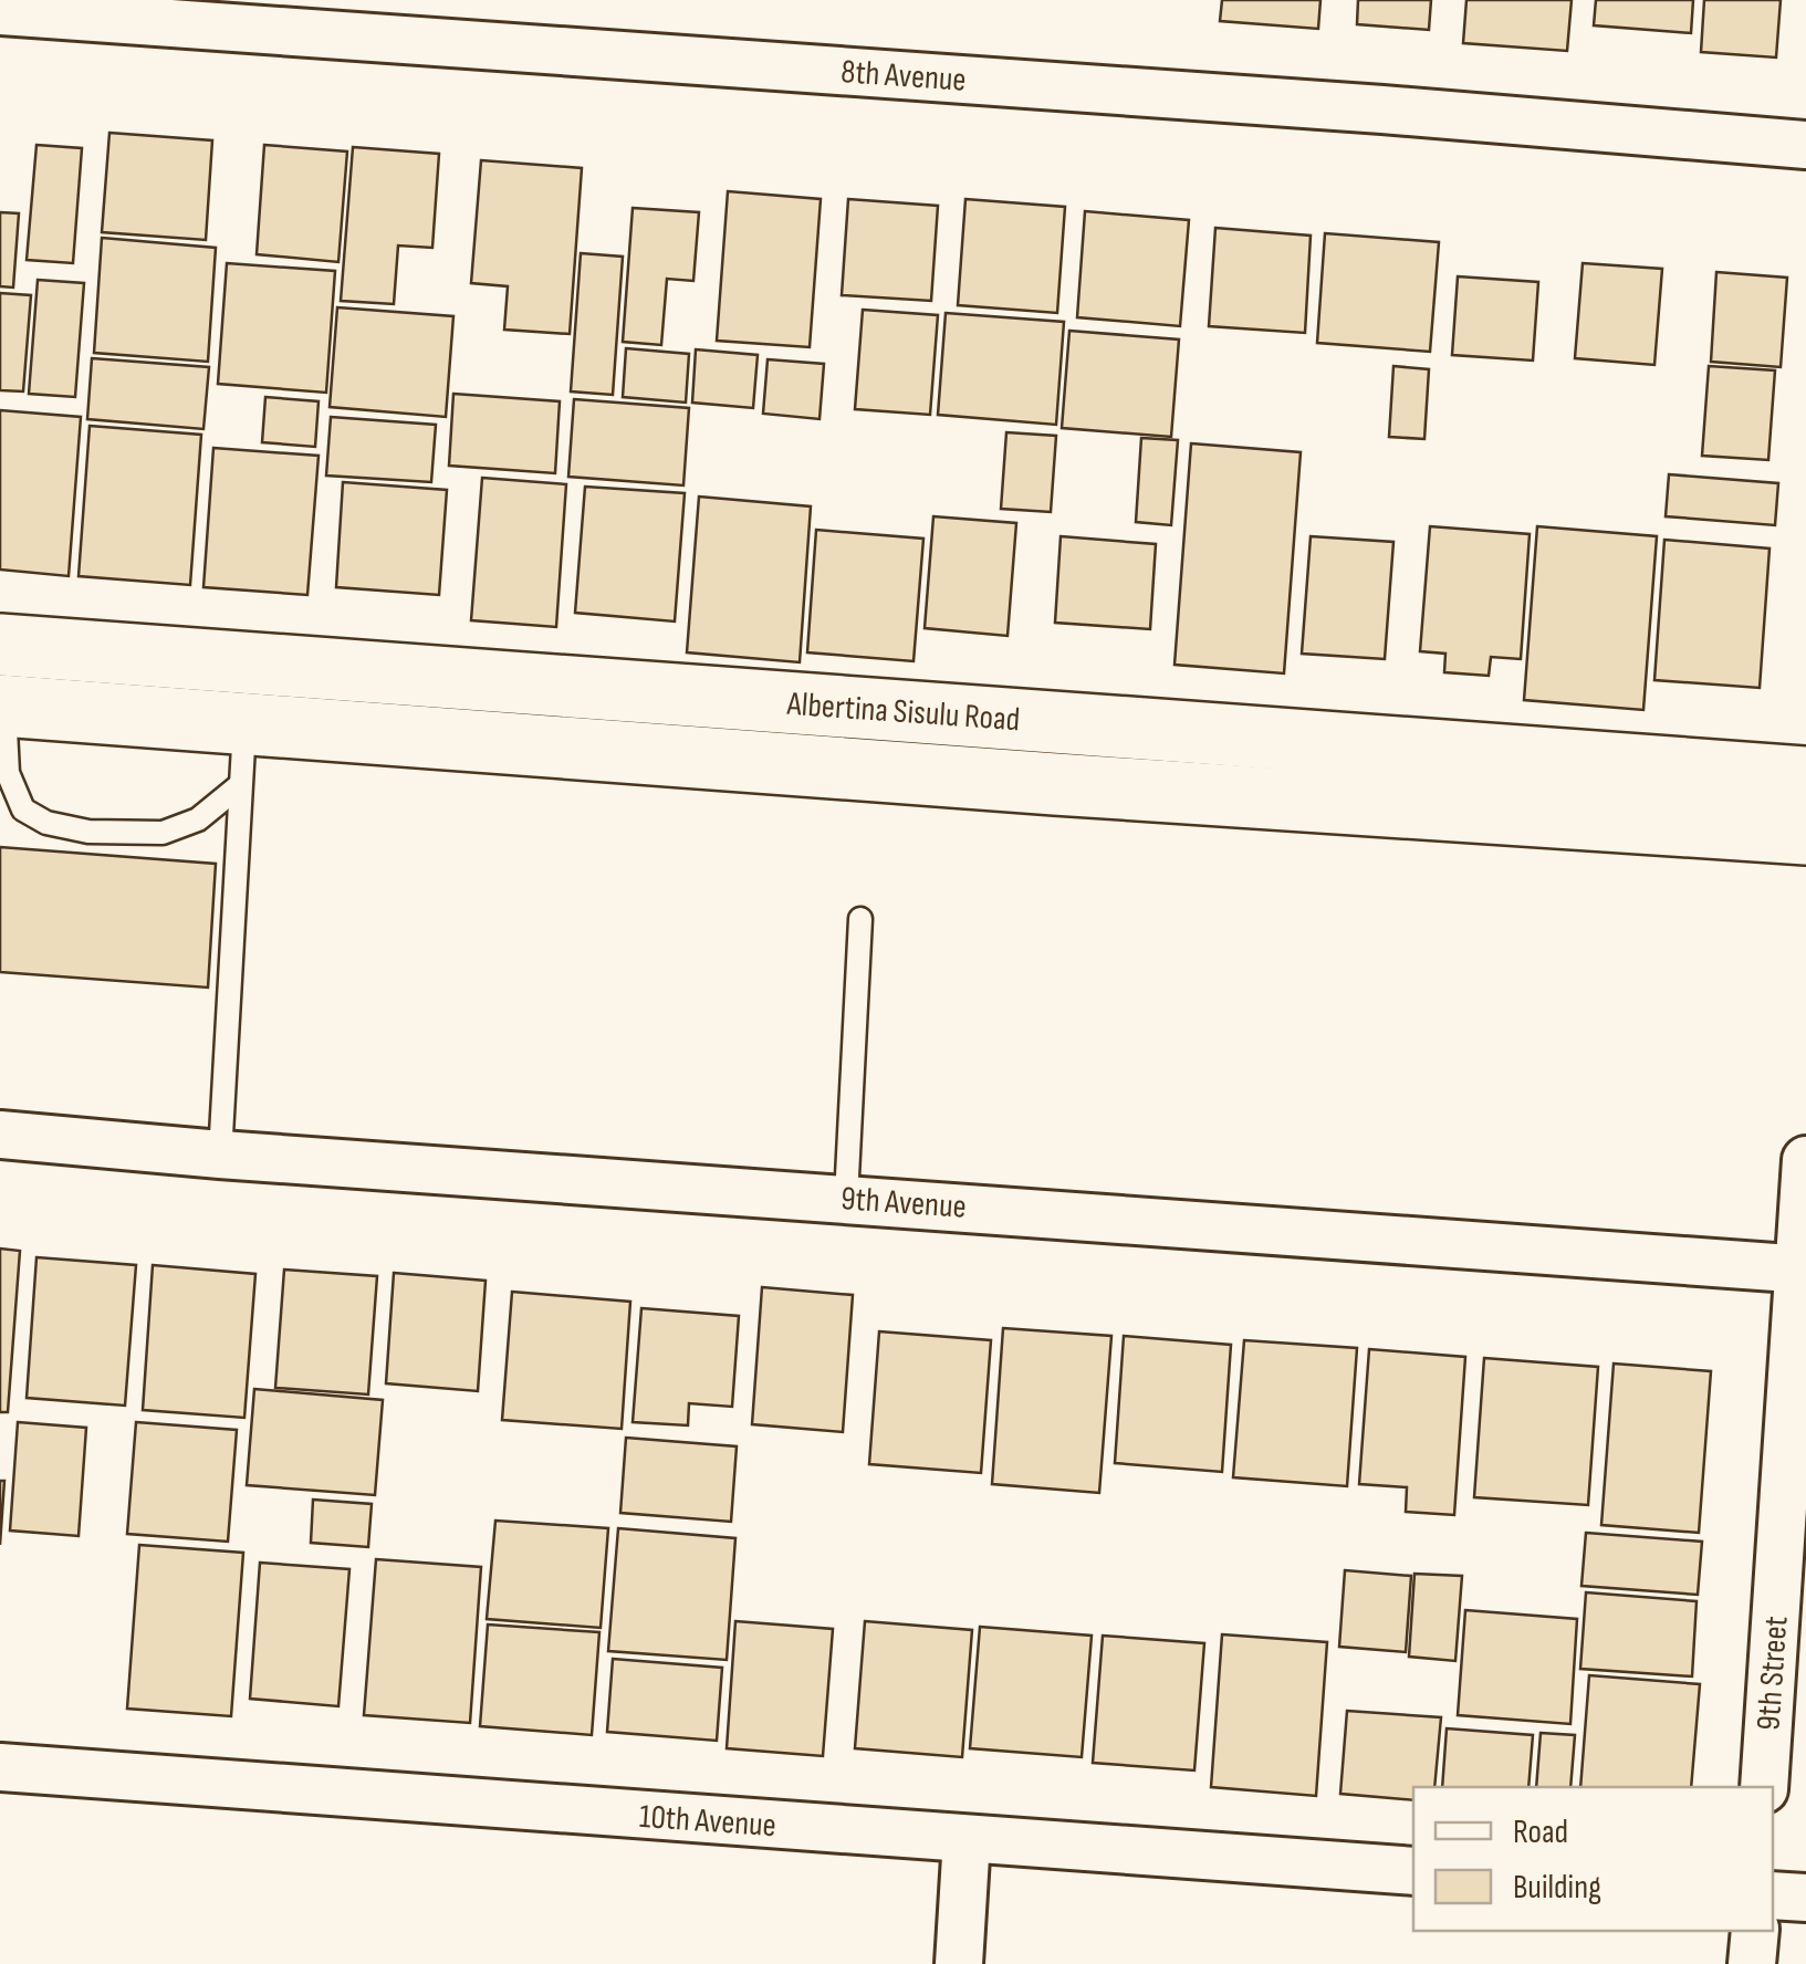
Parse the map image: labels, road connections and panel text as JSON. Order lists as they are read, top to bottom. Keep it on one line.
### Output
{"streets":{"main road":["Albertina Sisulu Road"],"street":["8th Avenue","9th Avenue","9th Street","10th Avenue"]},"crossings":[["9th Avenue","9th Street"]],"legend":["Road","Building"]}
